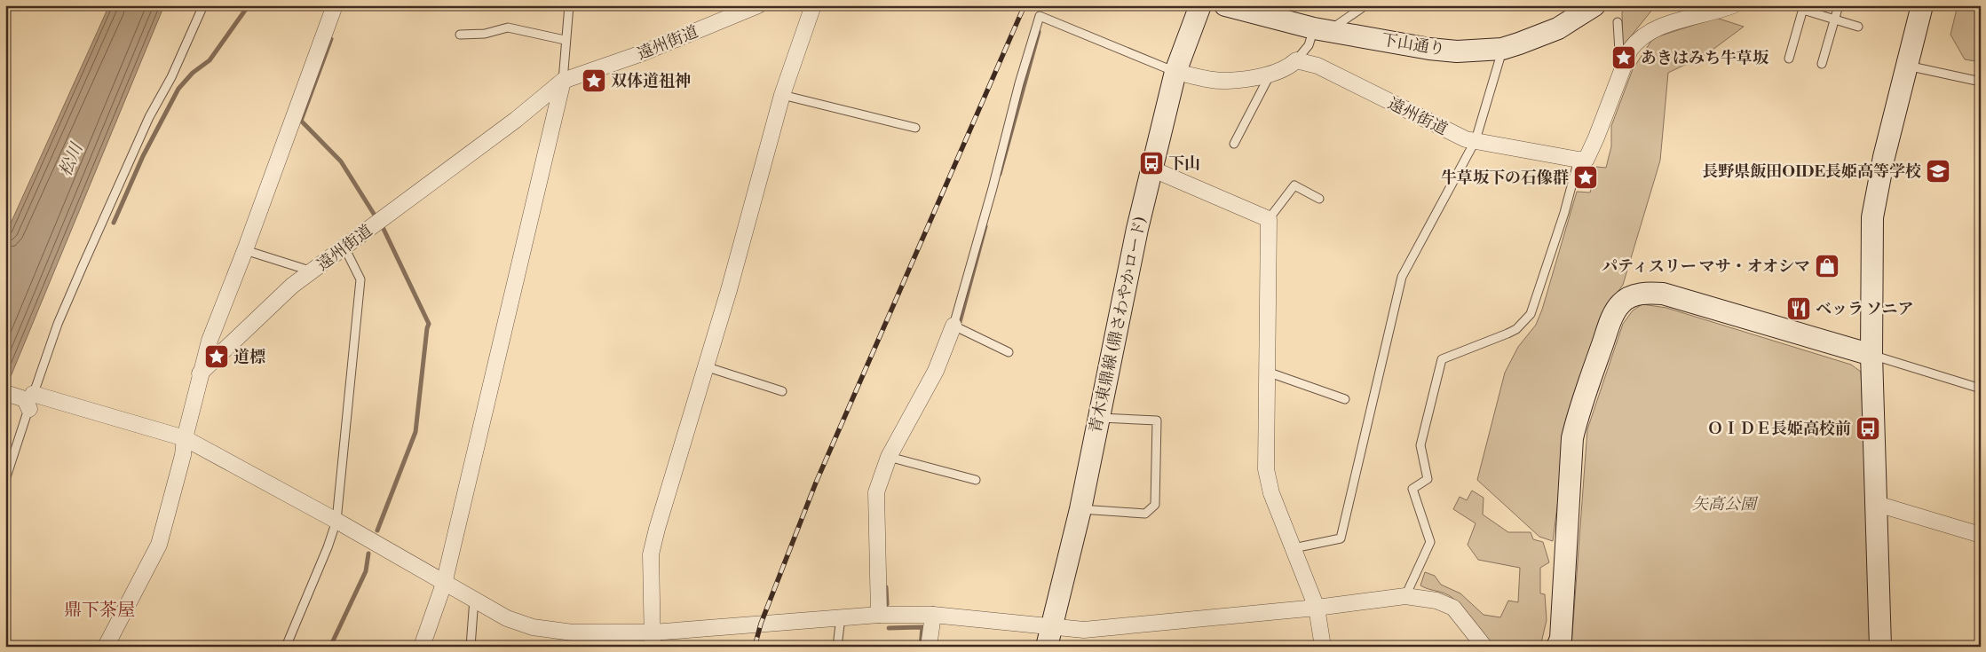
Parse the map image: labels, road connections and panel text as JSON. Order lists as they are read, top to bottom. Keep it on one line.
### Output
{"streets":{"street":["遠州街道","下山通り","青木東鼎線 (鼎さわやかロード)"]},"districts":["鼎下茶屋"],"water":["松川"],"parks":["矢高公園"],"places":{"place":["あきはみち牛草坂","双体道祖神","牛草坂下の石像群","道標"],"bus stop":["下山","ＯＩＤＥ長姫高校前"],"school or university":["長野県飯田OIDE長姫高等学校"],"shop":["パティスリー マサ・オオシマ"],"restaurant":["ベッラ ソニア"]}}
